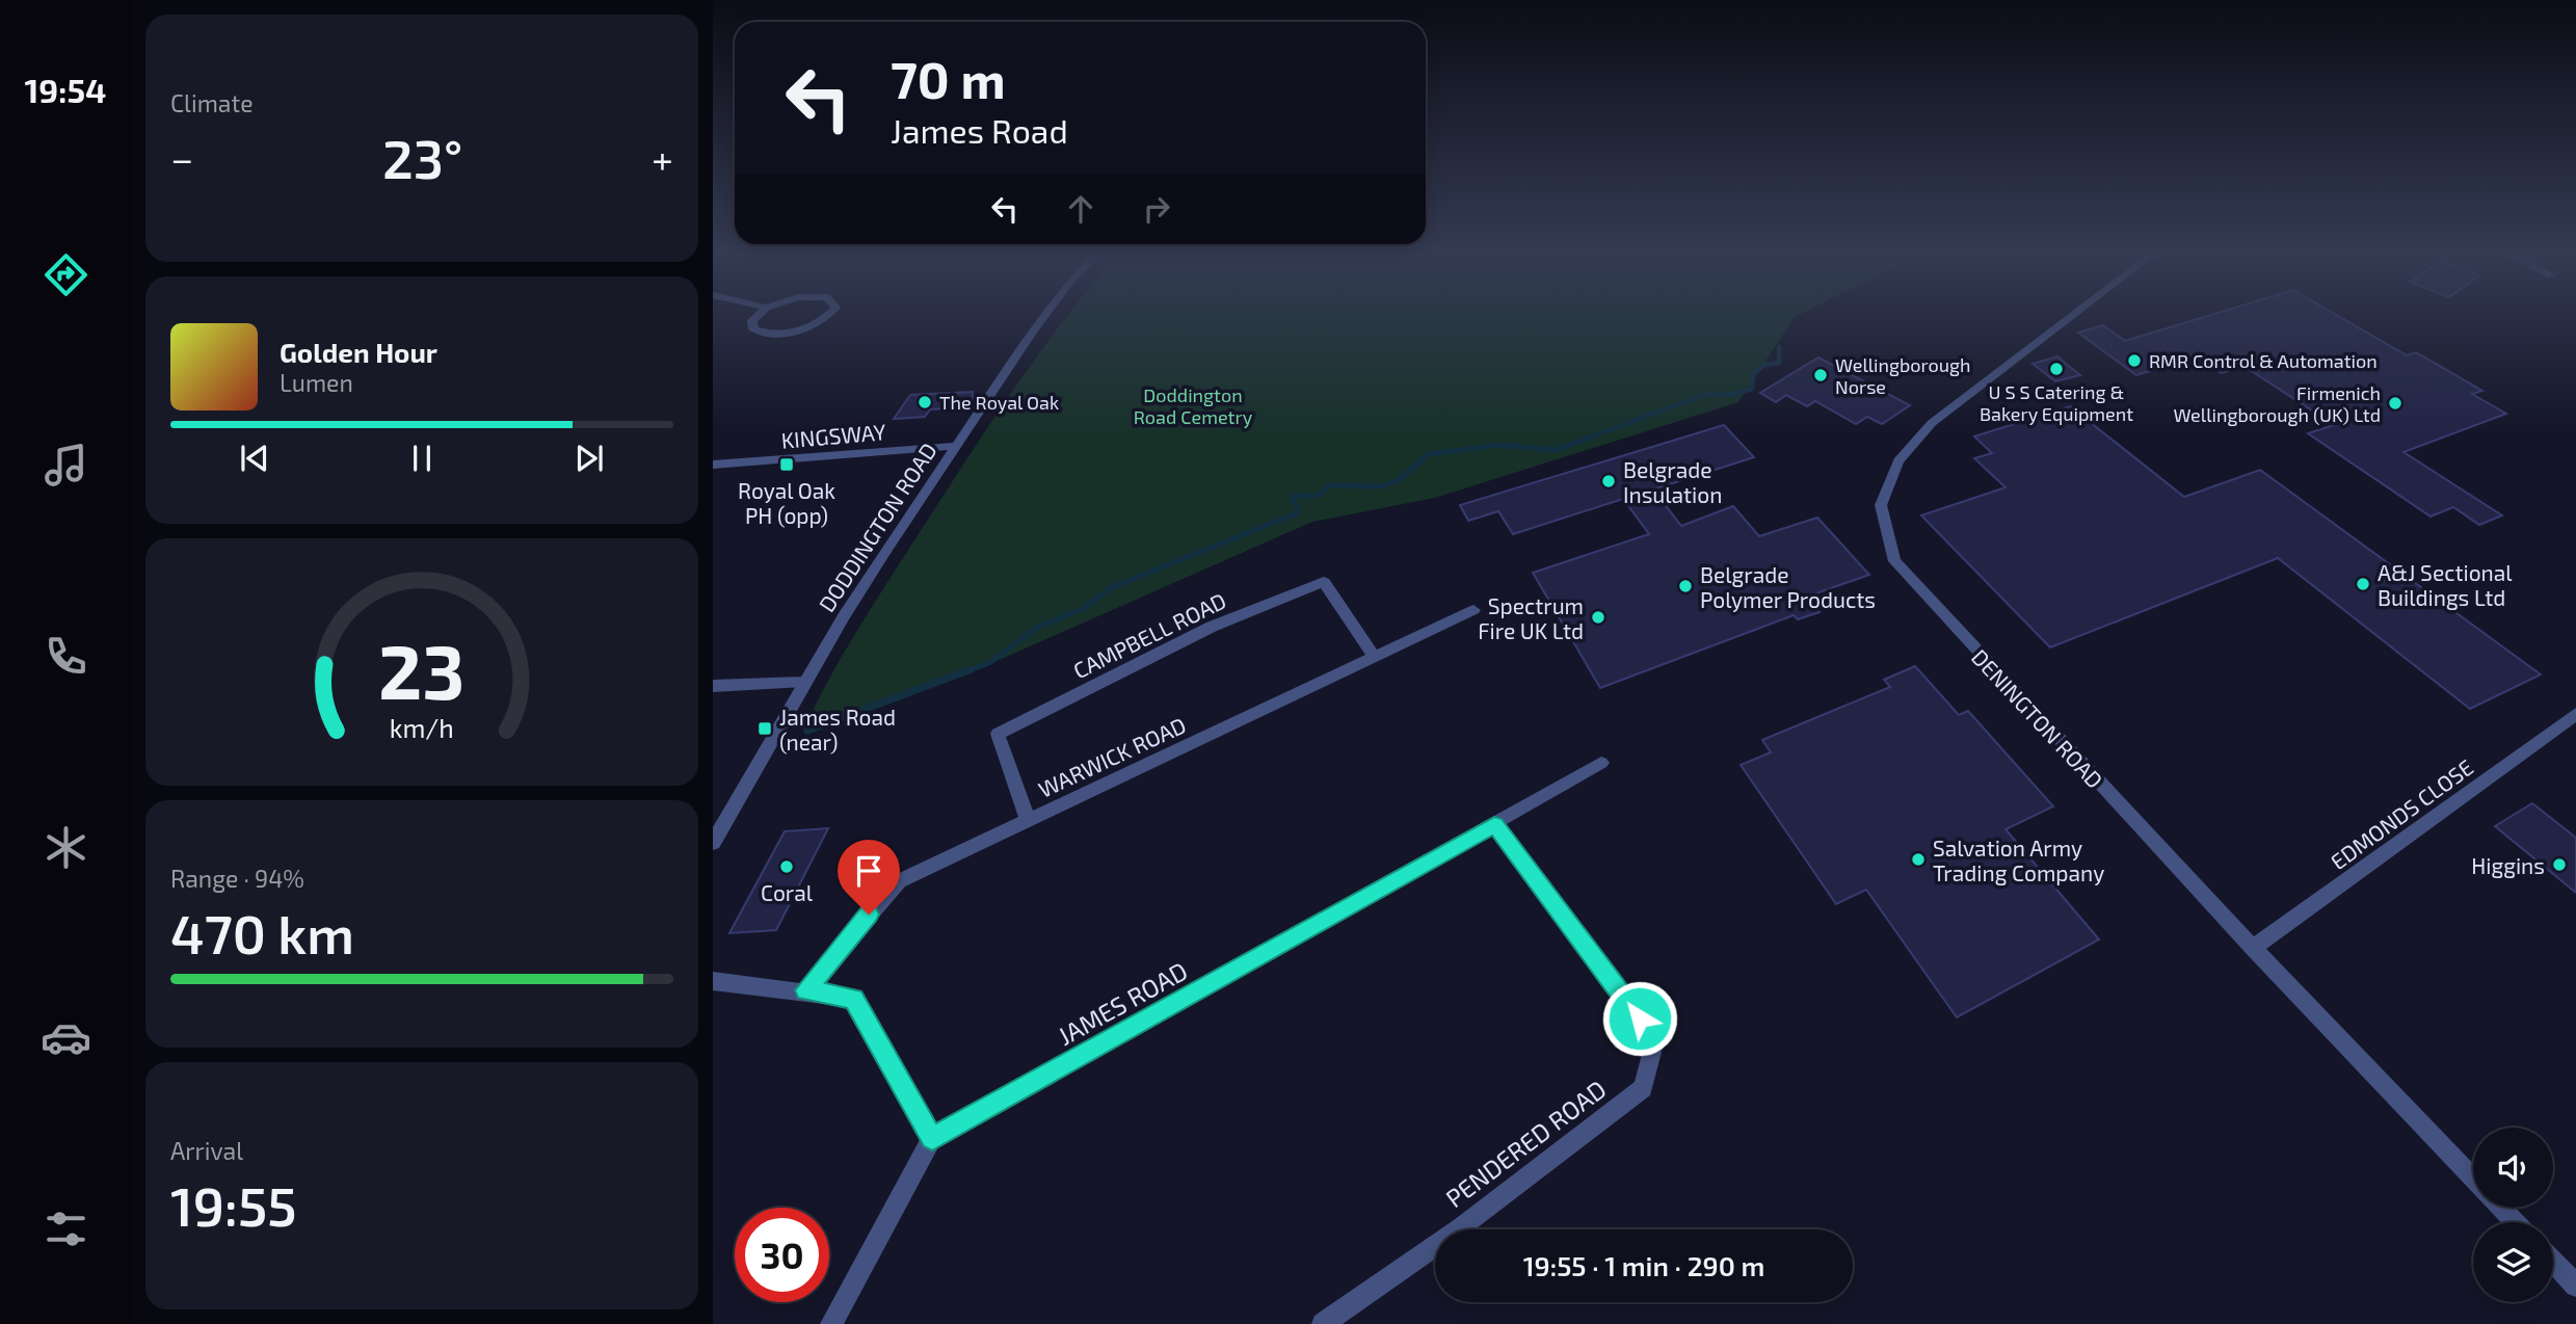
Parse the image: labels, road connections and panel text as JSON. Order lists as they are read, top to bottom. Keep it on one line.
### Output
{"streets":{"street":["KINGSWAY","DODDINGTON ROAD","CAMPBELL ROAD","DENINGTON ROAD","WARWICK ROAD","EDMONDS CLOSE","JAMES ROAD","PENDERED ROAD"]},"crossings":[["KINGSWAY","DODDINGTON ROAD"],["CAMPBELL ROAD","WARWICK ROAD"],["DENINGTON ROAD","EDMONDS CLOSE"],["JAMES ROAD","PENDERED ROAD"]],"parks":["Doddington Road Cemetry"],"places":{"other":["RMR Control & Automation","U S S Catering & Bakery Equipment","Wellingborough Norse","The Royal Oak","Firmenich Wellingborough (UK) Ltd","Belgrade Insulation","A&J Sectional Buildings Ltd","Belgrade Polymer Products","Spectrum Fire UK Ltd","Salvation Army Trading Company","Higgins","Coral"],"transit":["Royal Oak PH (opp)","James Road (near)"]},"page":{"tabs":"19:54","tile":["Climate",["Range · 94%","470 km"],["Arrival","19:55"]],"turn":["70 m","James Road"],"heat":["−","23°","+"],"song":["Golden Hour","Lumen"],"limit":"30","trip":"19:55 · 1 min · 290 m","gauge":["23","km/h"]}}
